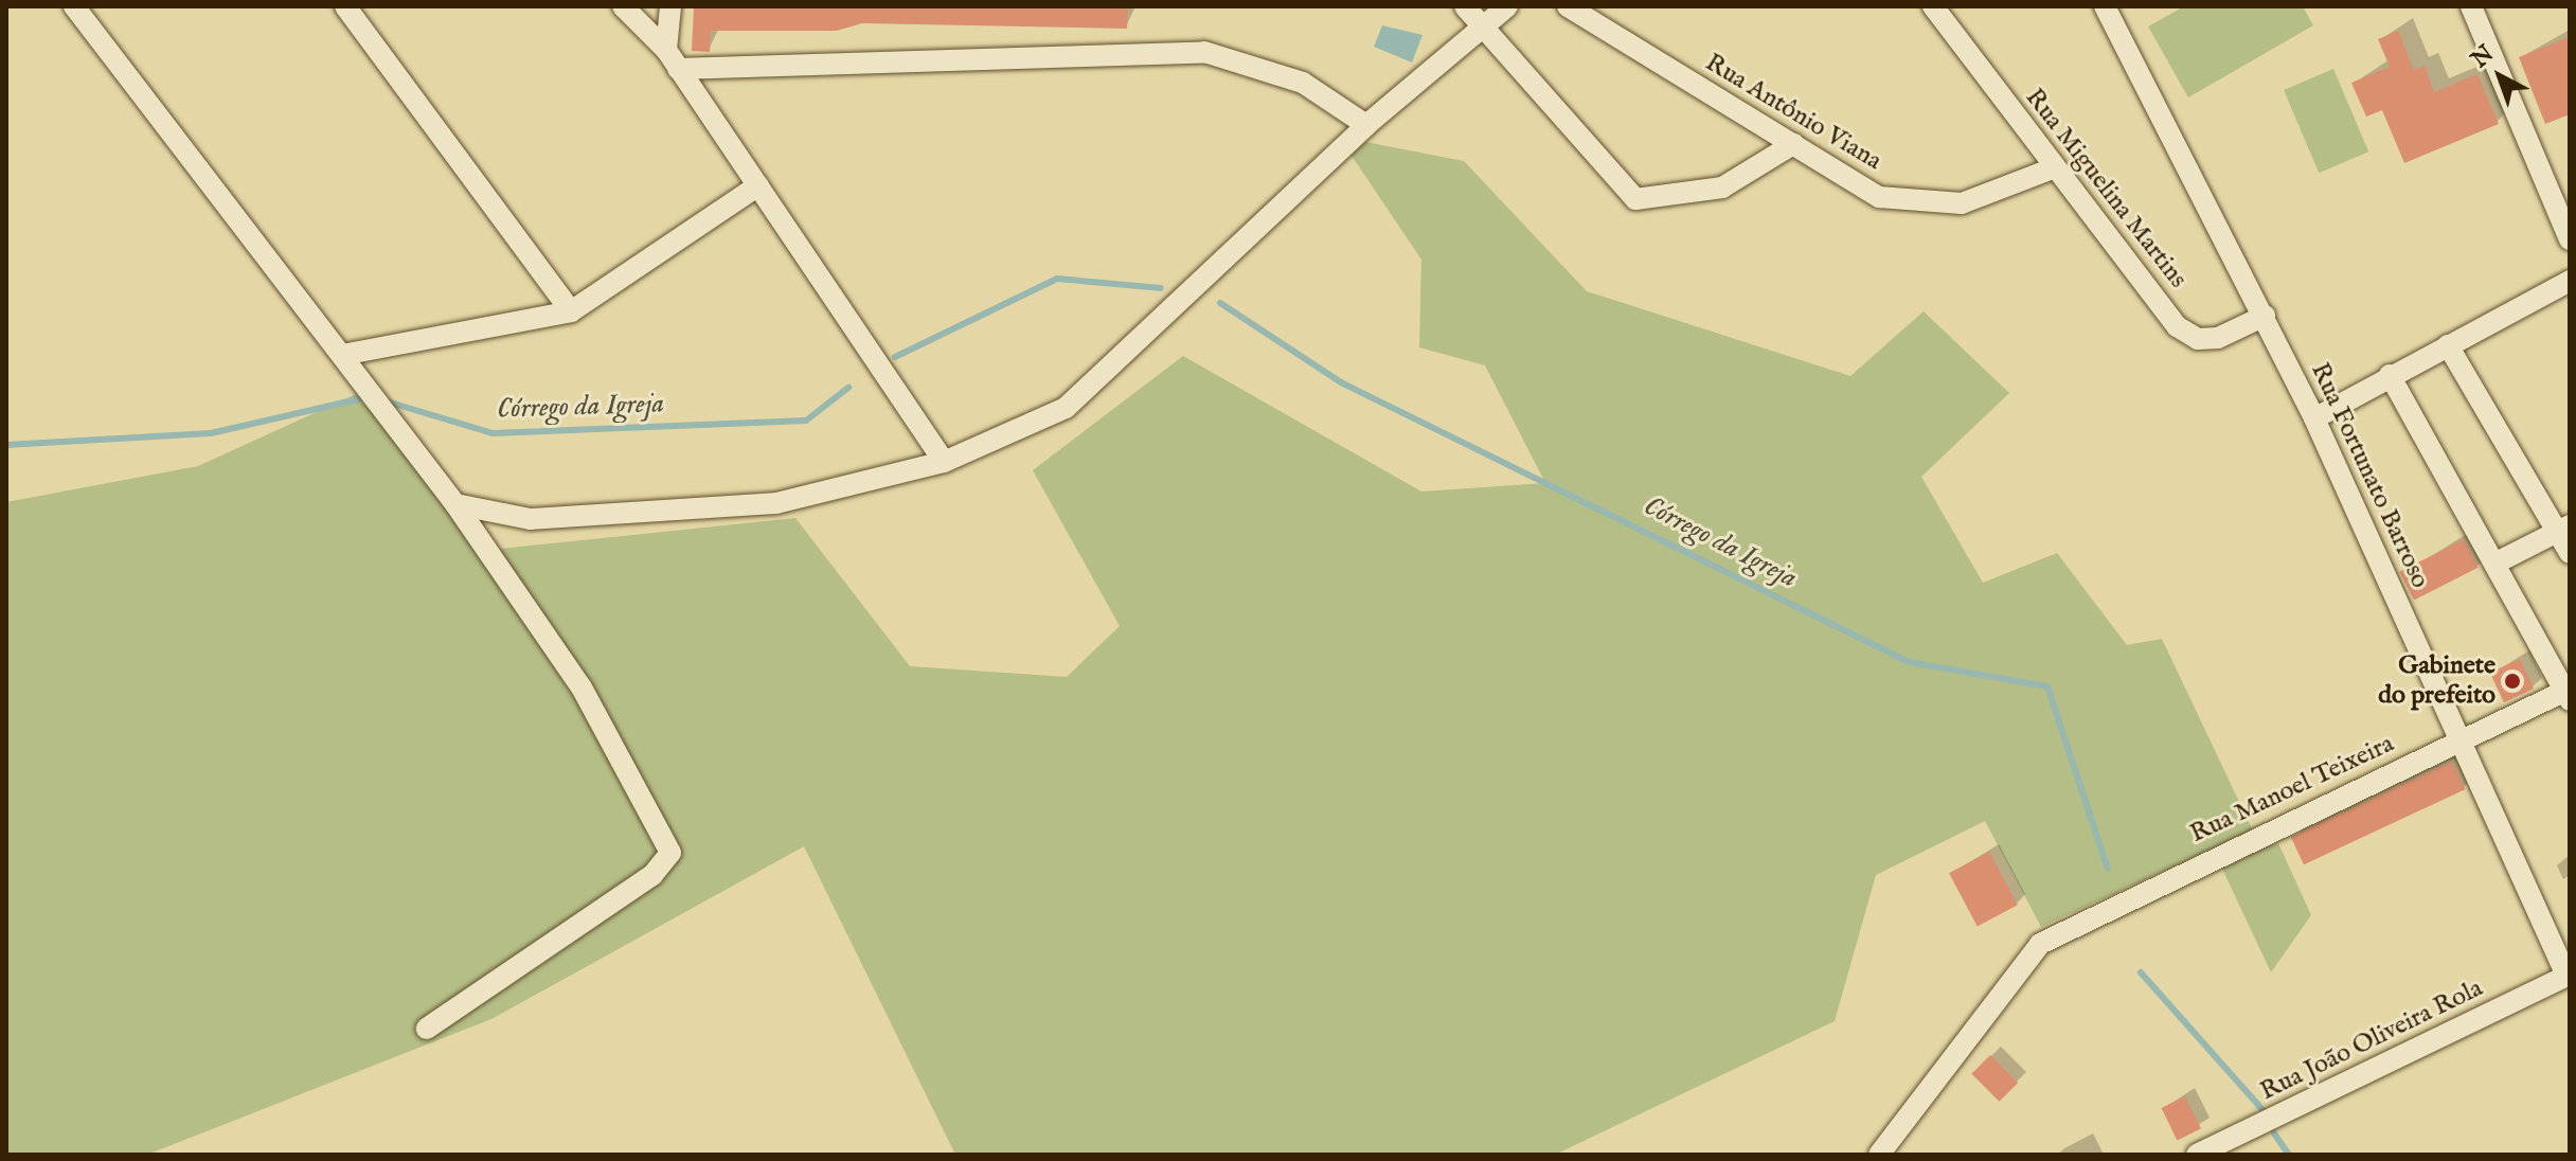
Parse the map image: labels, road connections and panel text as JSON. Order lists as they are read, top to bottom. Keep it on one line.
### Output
{"streets":{"street":["Rua Antônio Viana","Rua Miguelina Martins","Rua Fortunato Barroso","Rua Manoel Teixeira","Rua João Oliveira Rola"]},"crossings":[["Rua Antônio Viana","Rua Miguelina Martins"],["Rua Miguelina Martins","Rua Fortunato Barroso"],["Rua Fortunato Barroso","Rua Manoel Teixeira"],["Rua Fortunato Barroso","Rua João Oliveira Rola"]],"water":["Córrego da Igreja"],"places":["Gabinete do prefeito"],"north":"top left"}
